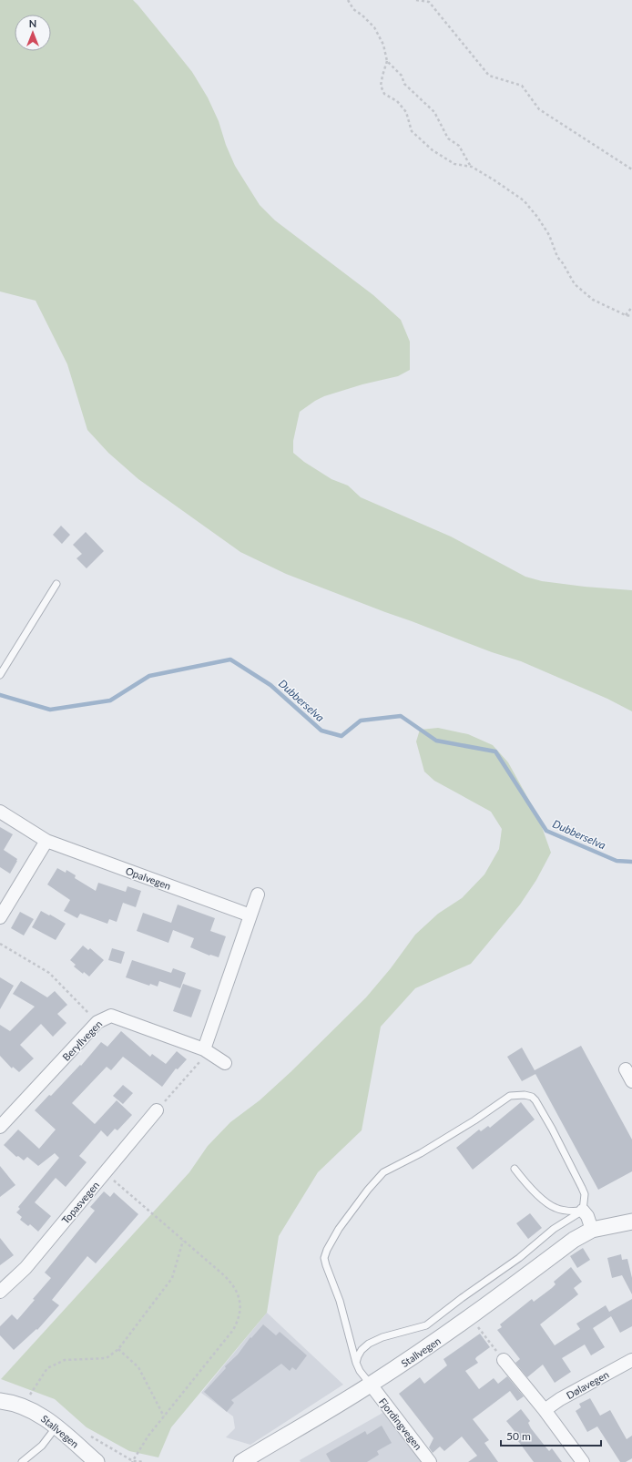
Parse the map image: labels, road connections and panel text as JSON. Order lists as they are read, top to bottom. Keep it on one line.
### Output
{"streets":{"street":["Opalvegen","Beryllvegen","Topasvegen","Stallvegen","Dølavegen","Fjordingvegen"]},"crossings":[["Stallvegen","Fjordingvegen"]],"water":["Dubberselva"],"scale_bar":"50 m","north":"top"}
